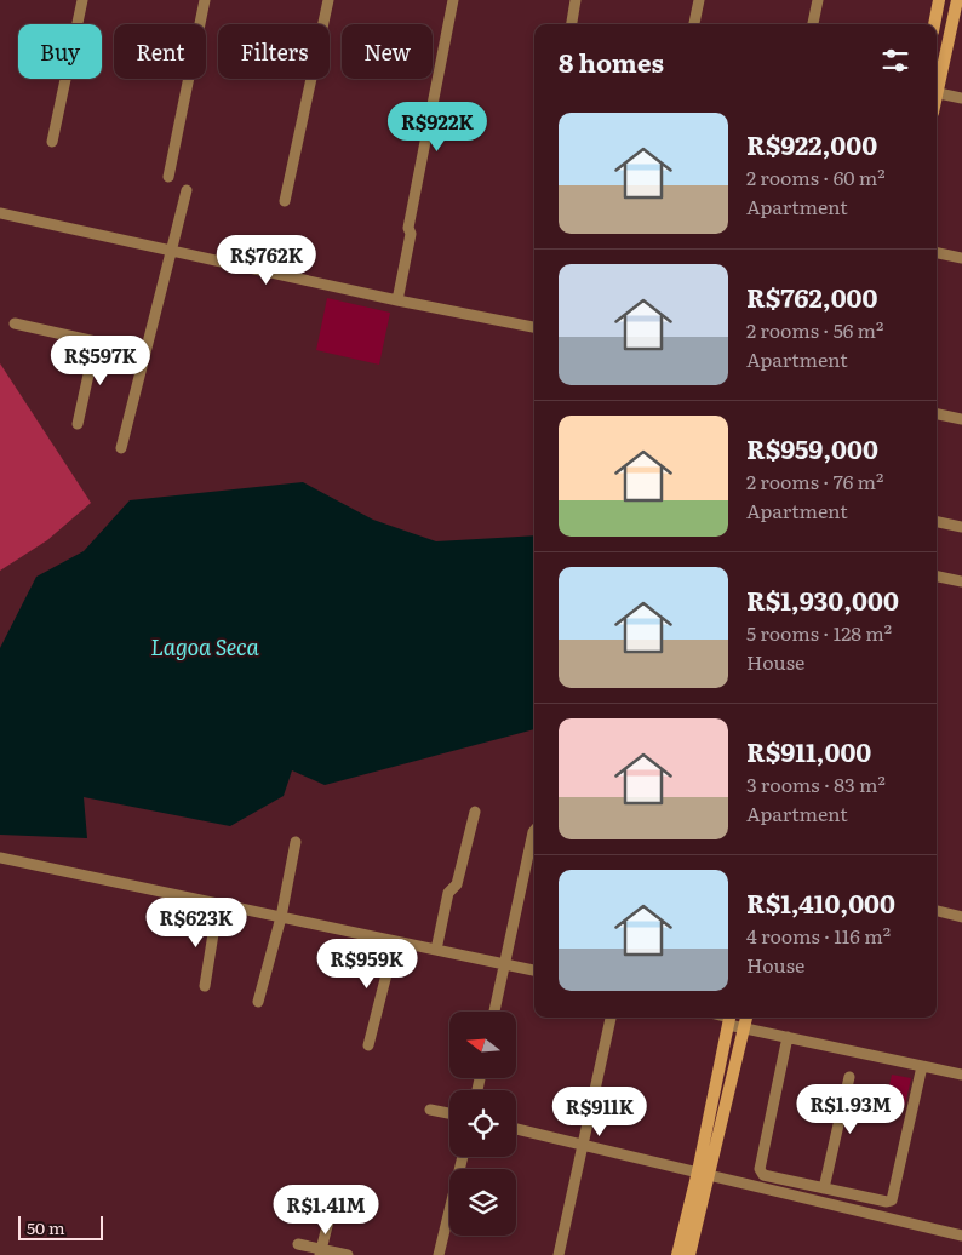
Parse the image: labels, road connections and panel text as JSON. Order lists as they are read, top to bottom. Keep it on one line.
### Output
{"water":["Lagoa Seca"],"scale_bar":"50 m","north":"left","page":{"chip":["Buy","Rent","Filters","New"],"heading":"8 homes","list":[{"name":"R$922,000","note":"2 rooms · 60 m² · Apartment"},{"name":"R$762,000","note":"2 rooms · 56 m² · Apartment"},{"name":"R$959,000","note":"2 rooms · 76 m² · Apartment"},{"name":"R$1,930,000","note":"5 rooms · 128 m² · House"},{"name":"R$911,000","note":"3 rooms · 83 m² · Apartment"},{"name":"R$1,410,000","note":"4 rooms · 116 m² · House"}],"price":["R$922K","R$762K","R$597K","R$623K","R$959K","R$1.93M","R$911K","R$1.41M"],"scale":"50 m"}}
